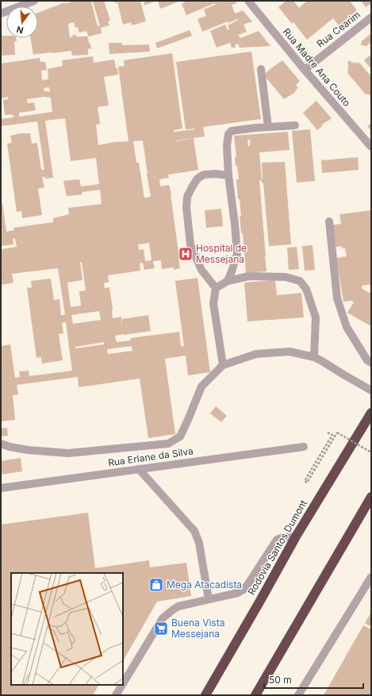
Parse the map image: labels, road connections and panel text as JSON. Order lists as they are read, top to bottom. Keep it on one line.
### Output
{"streets":{"highway":["Rodovia Santos Dumont"],"street":["Rua Cearim","Rua Madre Ana Couto","Rua Erlane da Silva"]},"crossings":[["Rua Cearim","Rua Madre Ana Couto"]],"places":{"hospital":["Hospital de Messejana"],"shop":["Mega Atacadista"],"supermarket":["Buena Vista Messejana"]},"scale_bar":"50 m","north":"bottom"}
